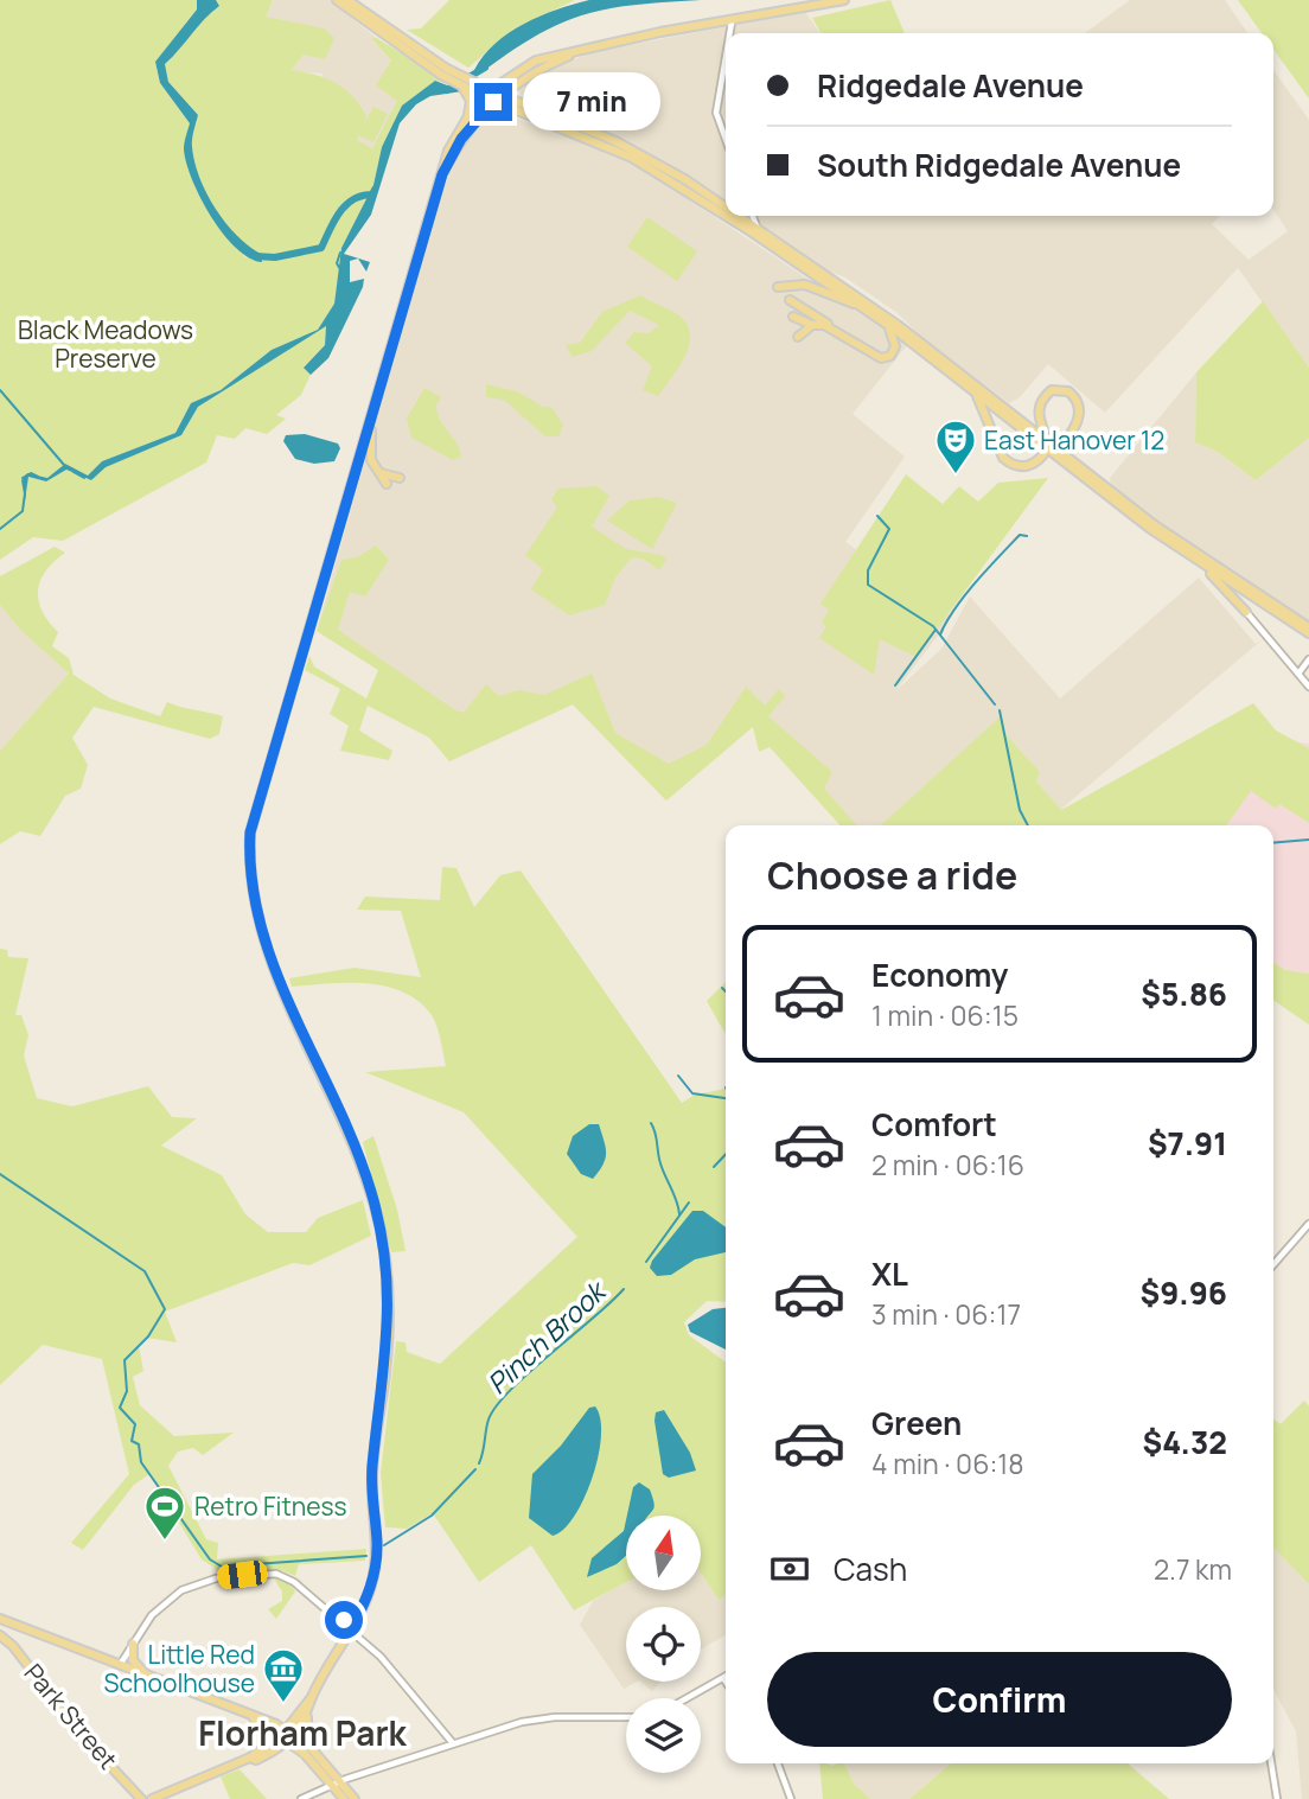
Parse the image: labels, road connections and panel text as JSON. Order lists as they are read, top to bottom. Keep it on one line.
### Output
{"streets":{"main road":["Park Street"]},"districts":["Florham Park"],"water":["Pinch Brook"],"parks":["Black Meadows Preserve"],"places":{"theatre":["East Hanover 12"],"sports":["Retro Fitness"],"museum":["Little Red Schoolhouse"]},"north":"top","page":{"banner":["Ridgedale Avenue","South Ridgedale Avenue"],"bubble":"7 min","heading":"Choose a ride","list":[{"name":"Economy","note":"1 min · 06:15","value":"$5.86"},{"name":"Comfort","note":"2 min · 06:16","value":"$7.91"},{"name":"XL","note":"3 min · 06:17","value":"$9.96"},{"name":"Green","note":"4 min · 06:18","value":"$4.32"}],"pay":["Cash","2.7 km"],"buttons":"Confirm"}}
